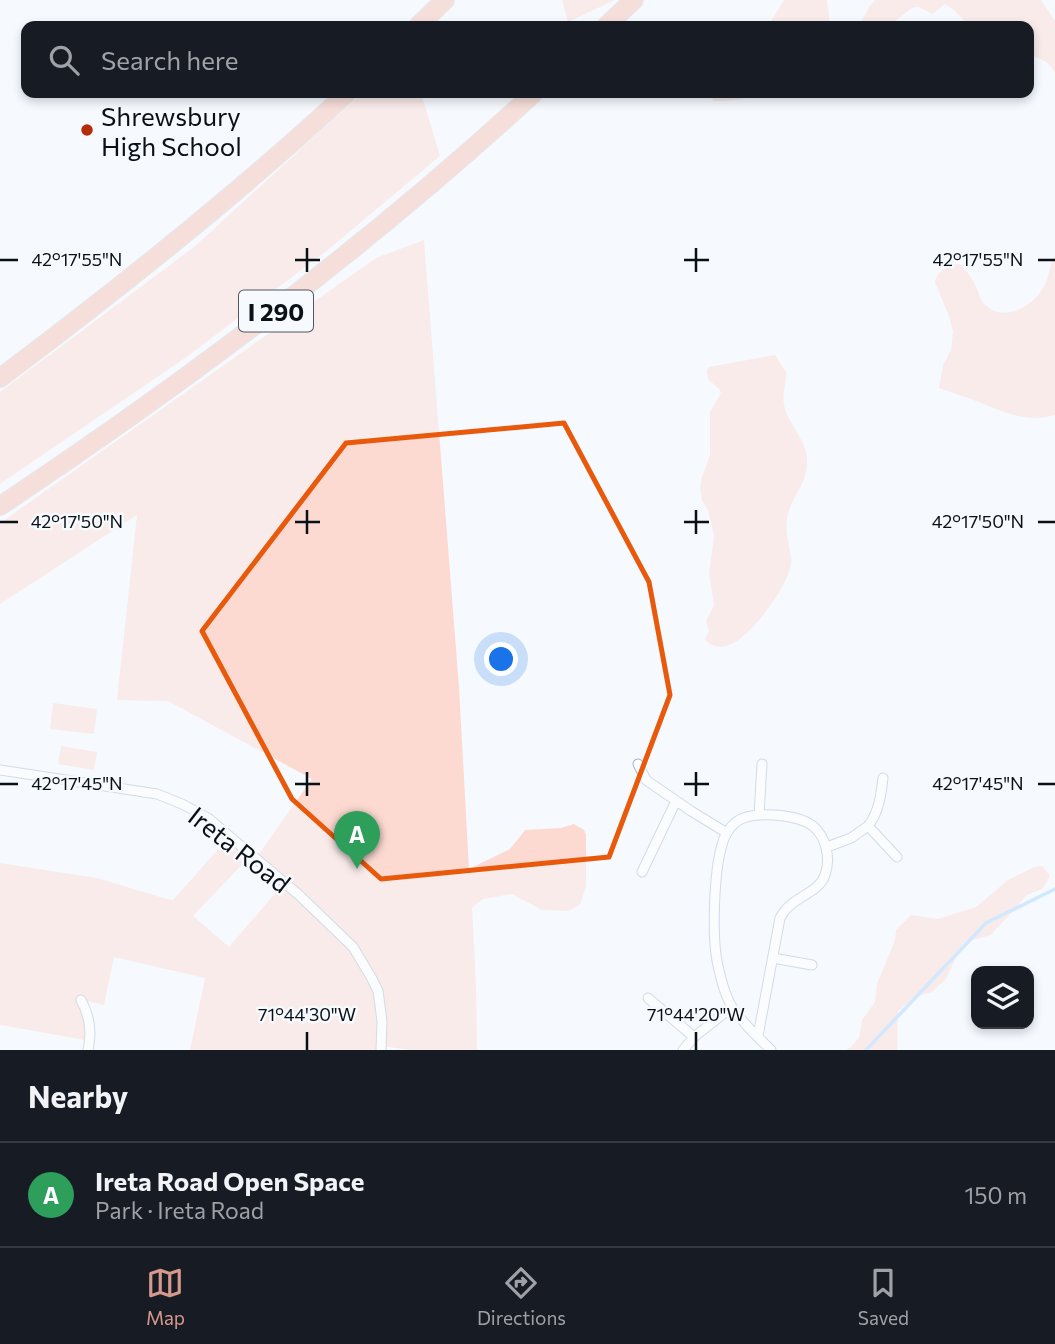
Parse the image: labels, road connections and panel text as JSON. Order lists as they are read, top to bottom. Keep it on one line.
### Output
{"streets":{"highway":["I 290"],"street":["Ireta Road"]},"places":["Shrewsbury High School"],"page":{"search":"Search here","pins":"A","heading":"Nearby","list":[{"mark":"A","name":"Ireta Road Open Space","note":"Park · Ireta Road","value":"150 m"}],"nav":["Map","Directions","Saved"]},"coordinates":["42°17'55\"N","42°17'50\"N","42°17'45\"N","71°44'30\"W","71°44'20\"W"]}
